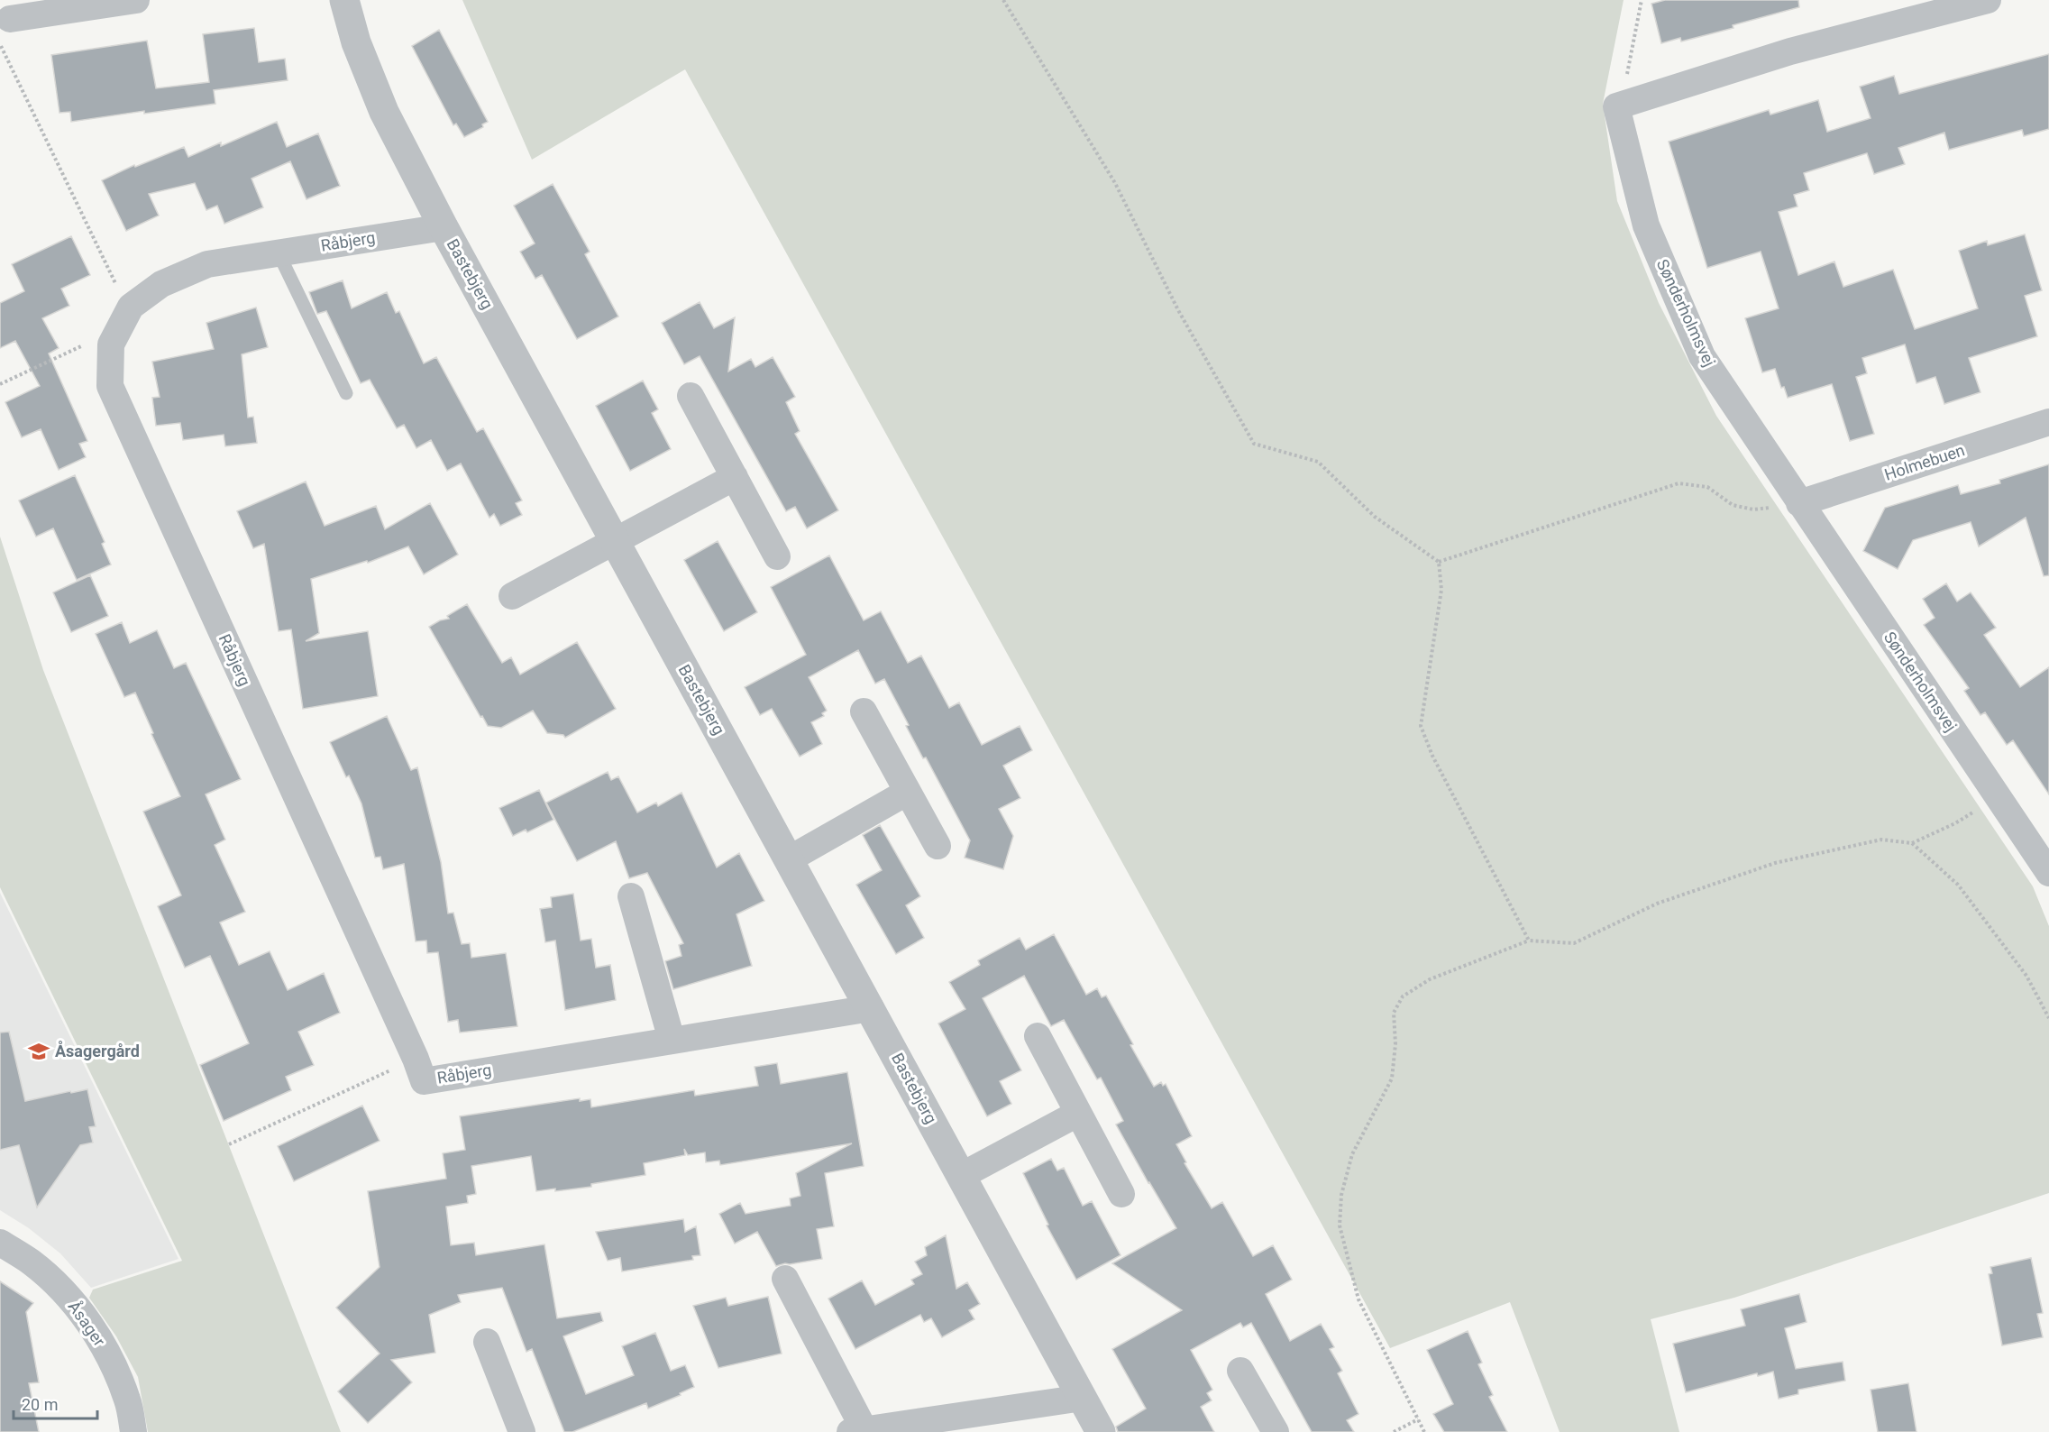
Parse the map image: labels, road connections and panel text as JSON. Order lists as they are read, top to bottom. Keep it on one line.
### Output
{"streets":{"street":["Råbjerg","Bastebjerg","Sønderholmsvej","Holmebuen","Åsager"]},"crossings":[["Råbjerg","Bastebjerg"],["Sønderholmsvej","Holmebuen"]],"places":{"school or university":["Åsagergård"]},"scale_bar":"20 m"}
